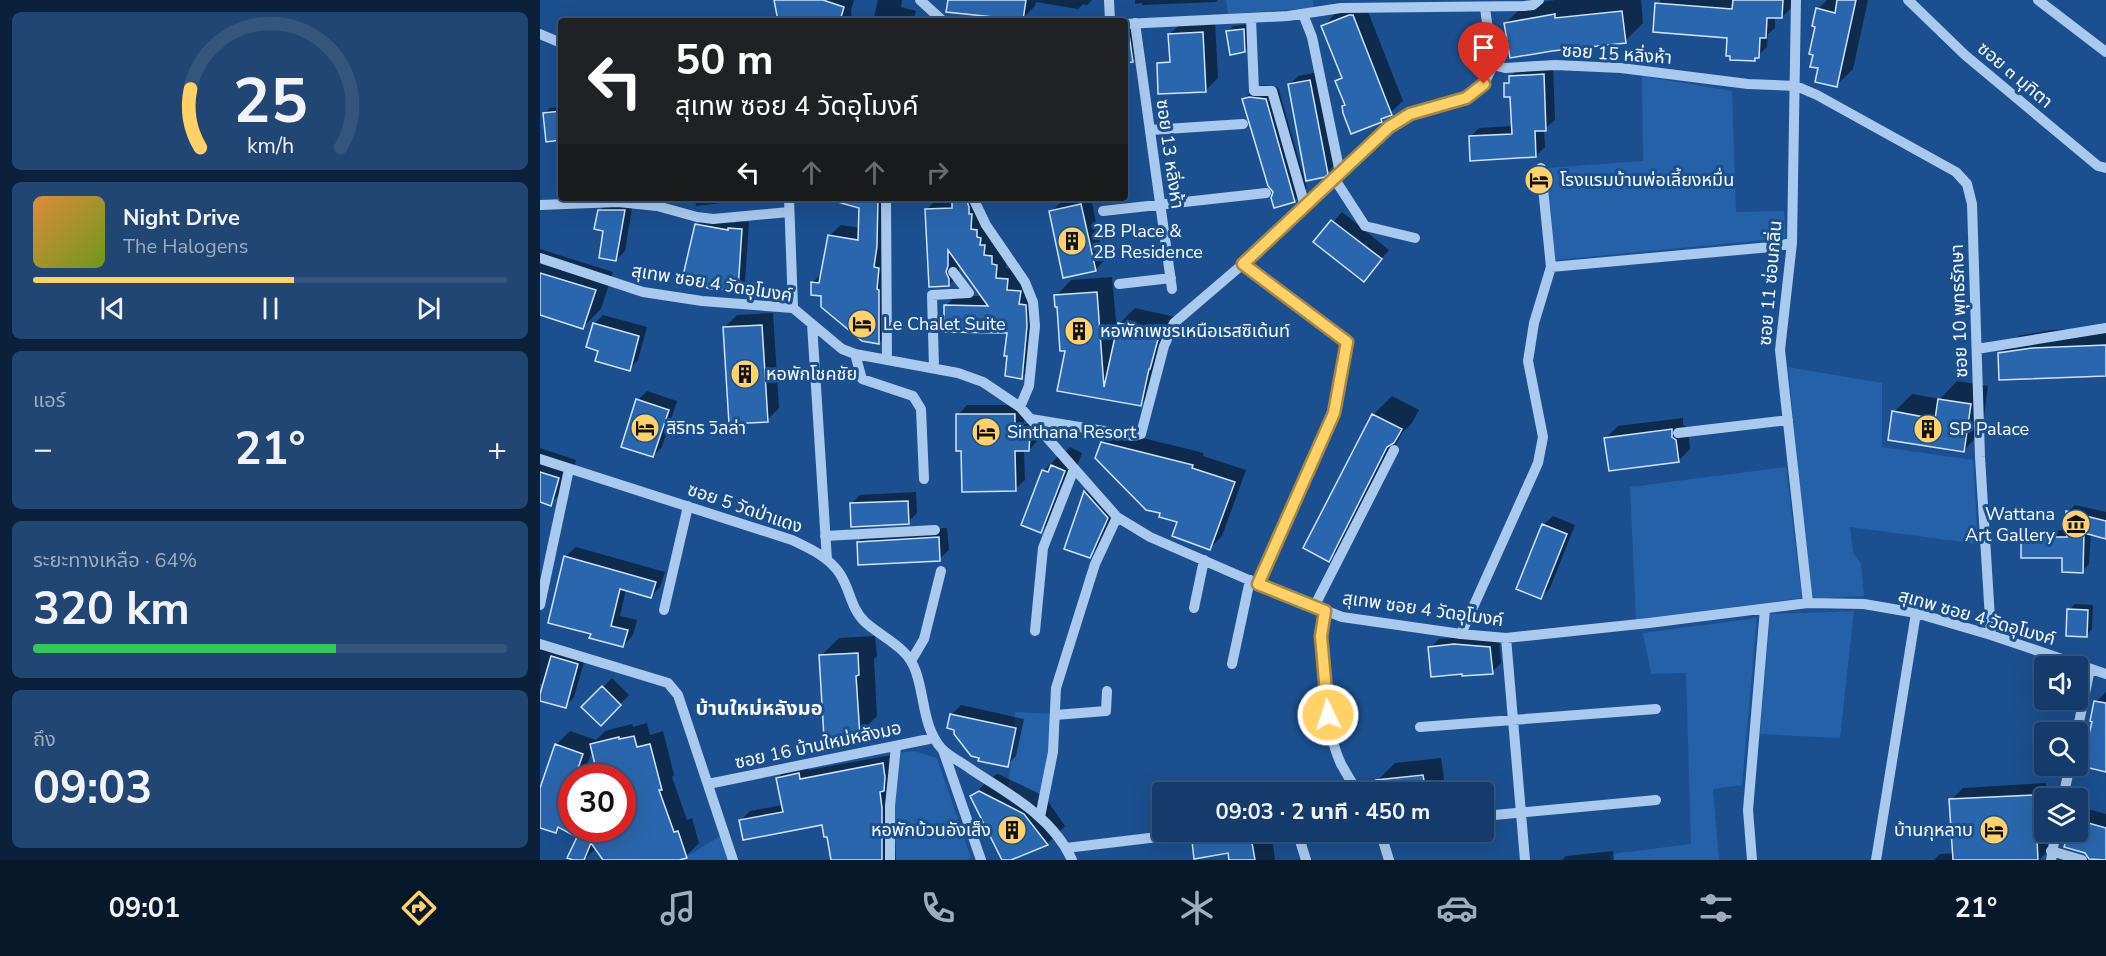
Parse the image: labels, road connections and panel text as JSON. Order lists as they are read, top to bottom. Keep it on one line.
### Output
{"streets":{"street":["ซอย 15 หลิ่งห้า","ซอย ๓ มุทิตา","ซอย 13 หลิ่งห้า","สุเทพ ซอย 4 วัดอุโมงค์","ซอย 11 ซ่อนกลิ่น","ซอย 10 พุทธรักษา","ซอย 5 วัดป่าแดง","ซอย 16 บ้านใหม่หลังมอ"]},"crossings":[["ซอย 15 หลิ่งห้า","ซอย 11 ซ่อนกลิ่น"],["ซอย 15 หลิ่งห้า","ซอย 10 พุทธรักษา"],["สุเทพ ซอย 4 วัดอุโมงค์","ซอย 11 ซ่อนกลิ่น"],["สุเทพ ซอย 4 วัดอุโมงค์","ซอย 10 พุทธรักษา"],["ซอย 11 ซ่อนกลิ่น","ซอย 10 พุทธรักษา"],["ซอย 5 วัดป่าแดง","ซอย 16 บ้านใหม่หลังมอ"]],"districts":["บ้านใหม่หลังมอ"],"places":{"hotel":["โรงแรมบ้านพ่อเลี้ยงหมื่น","Le Chalet Suite","สิริทร วิลล่า","Sinthana Resort","บ้านกุหลาบ"],"building":["2B Place & 2B Residence","หอพักเพชรเหนือเรสซิเด้นท์","หอพักโชคชัย","SP Palace","หอพักบ้วนอังเส็ง"],"museum":["Wattana Art Gallery"]},"page":{"turn":["50 m","สุเทพ ซอย 4 วัดอุโมงค์"],"song":["Night Drive","The Halogens"],"tile":["แอร์",["ระยะทางเหลือ · 64%","320 km"],["ถึง","09:03"]],"heat":["−","21°","+"],"limit":"30","trip":"09:03 · 2 นาที · 450 m","tabs":["09:01","21°"],"gauge":["25","km/h"]}}
